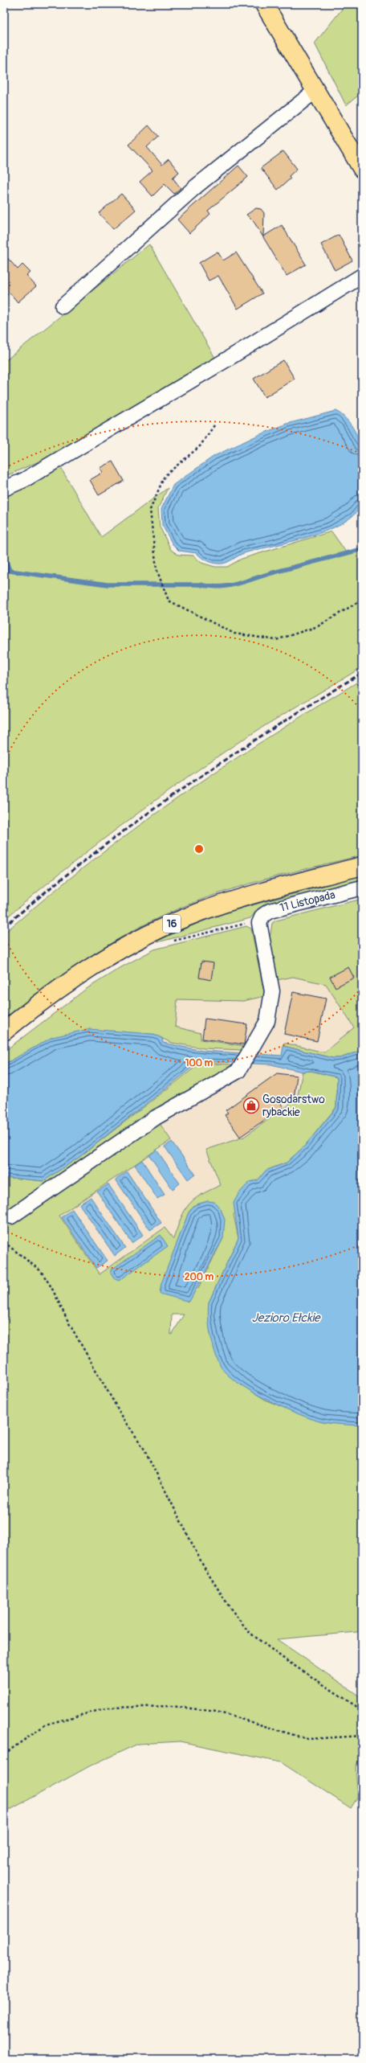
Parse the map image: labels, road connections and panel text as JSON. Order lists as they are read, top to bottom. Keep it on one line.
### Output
{"streets":{"main road":["16"],"street":["11 Listopada"]},"water":["Jezioro Ełckie"],"places":{"shop":["Gosodarstwo rybackie"]},"rings":["100 m","200 m"]}
